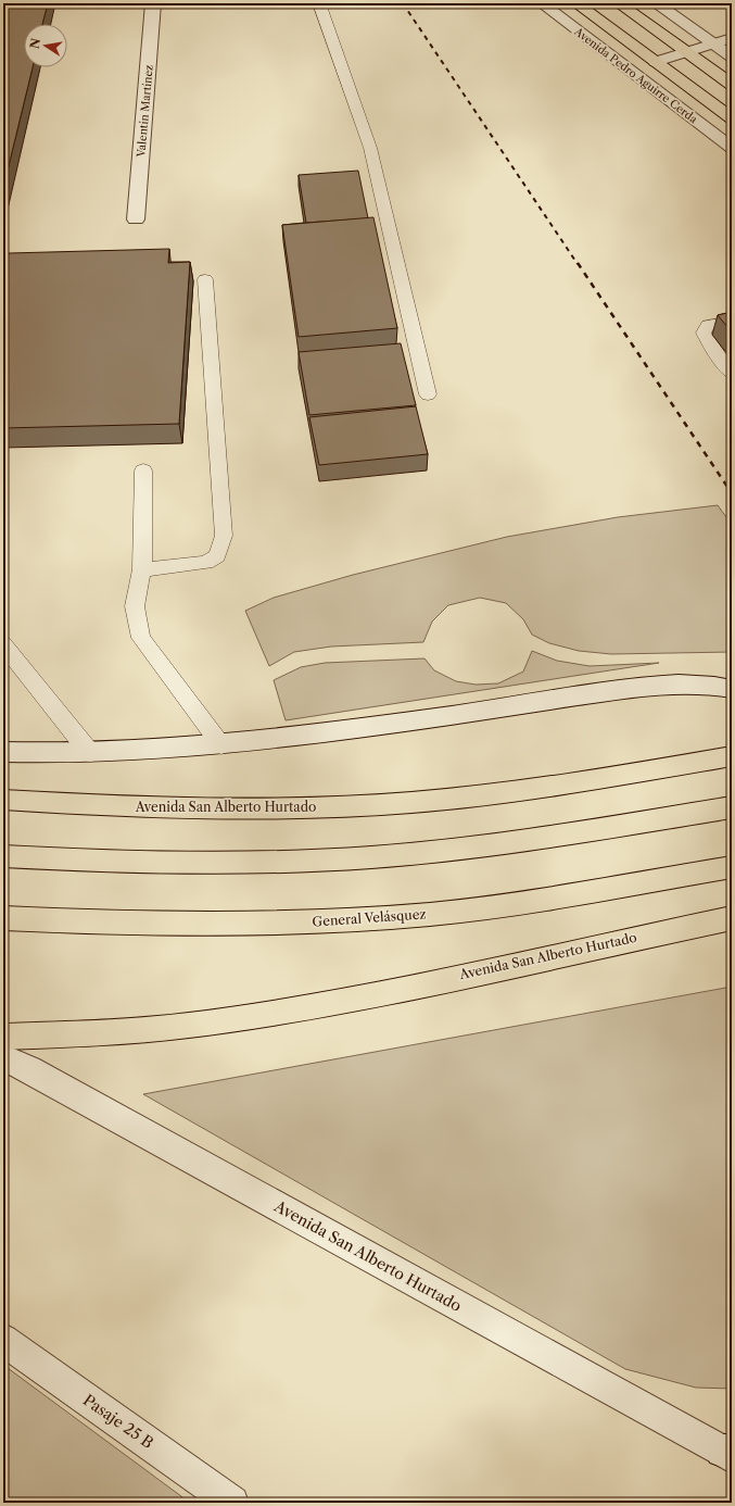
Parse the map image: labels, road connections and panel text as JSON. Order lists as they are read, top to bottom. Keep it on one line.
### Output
{"streets":{"main road":["Avenida Pedro Aguirre Cerda","Avenida San Alberto Hurtado","General Velásquez"],"street":["Valentín Martínez","Pasaje 25 B"]},"north":"left"}
